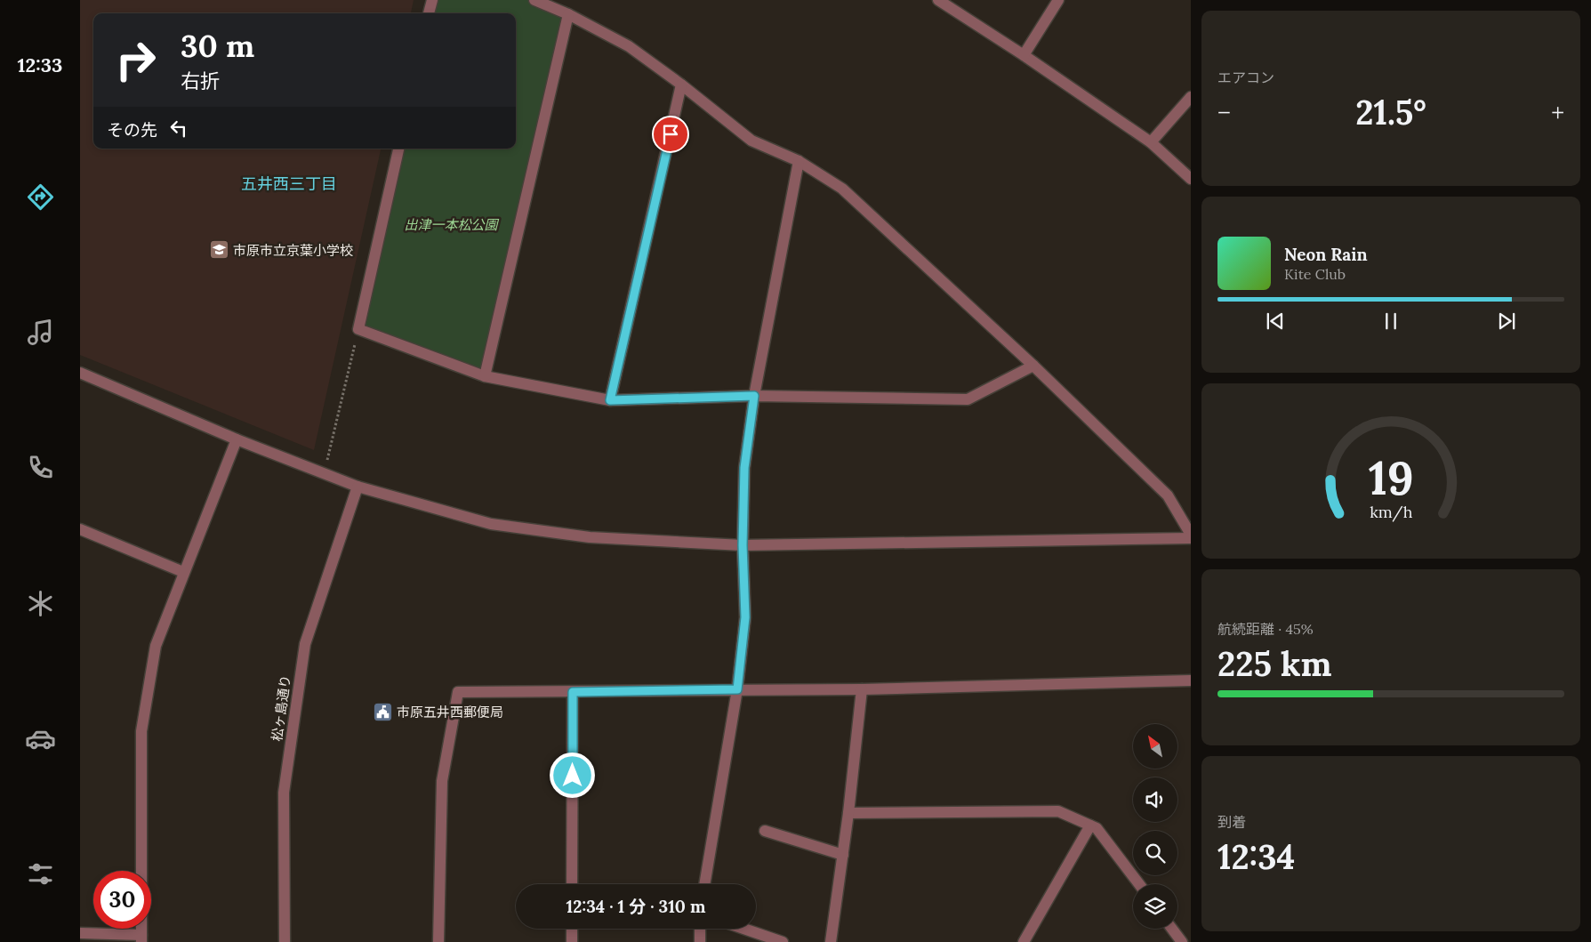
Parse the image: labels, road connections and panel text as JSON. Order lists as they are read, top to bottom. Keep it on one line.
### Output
{"streets":{"street":["松ヶ島通り"]},"districts":["五井西三丁目"],"parks":["出津一本松公園"],"places":{"school or university":["市原市立京葉小学校"],"public building":["市原五井西郵便局"]},"north":"top left","page":{"tabs":"12:33","tile":["エアコン",["航続距離 · 45%","225 km"],["到着","12:34"]],"turn":["30 m","右折"],"heat":["−","21.5°","+"],"then":"その先","song":["Neon Rain","Kite Club"],"limit":"30","trip":"12:34 · 1 分 · 310 m","gauge":["19","km/h"]}}
